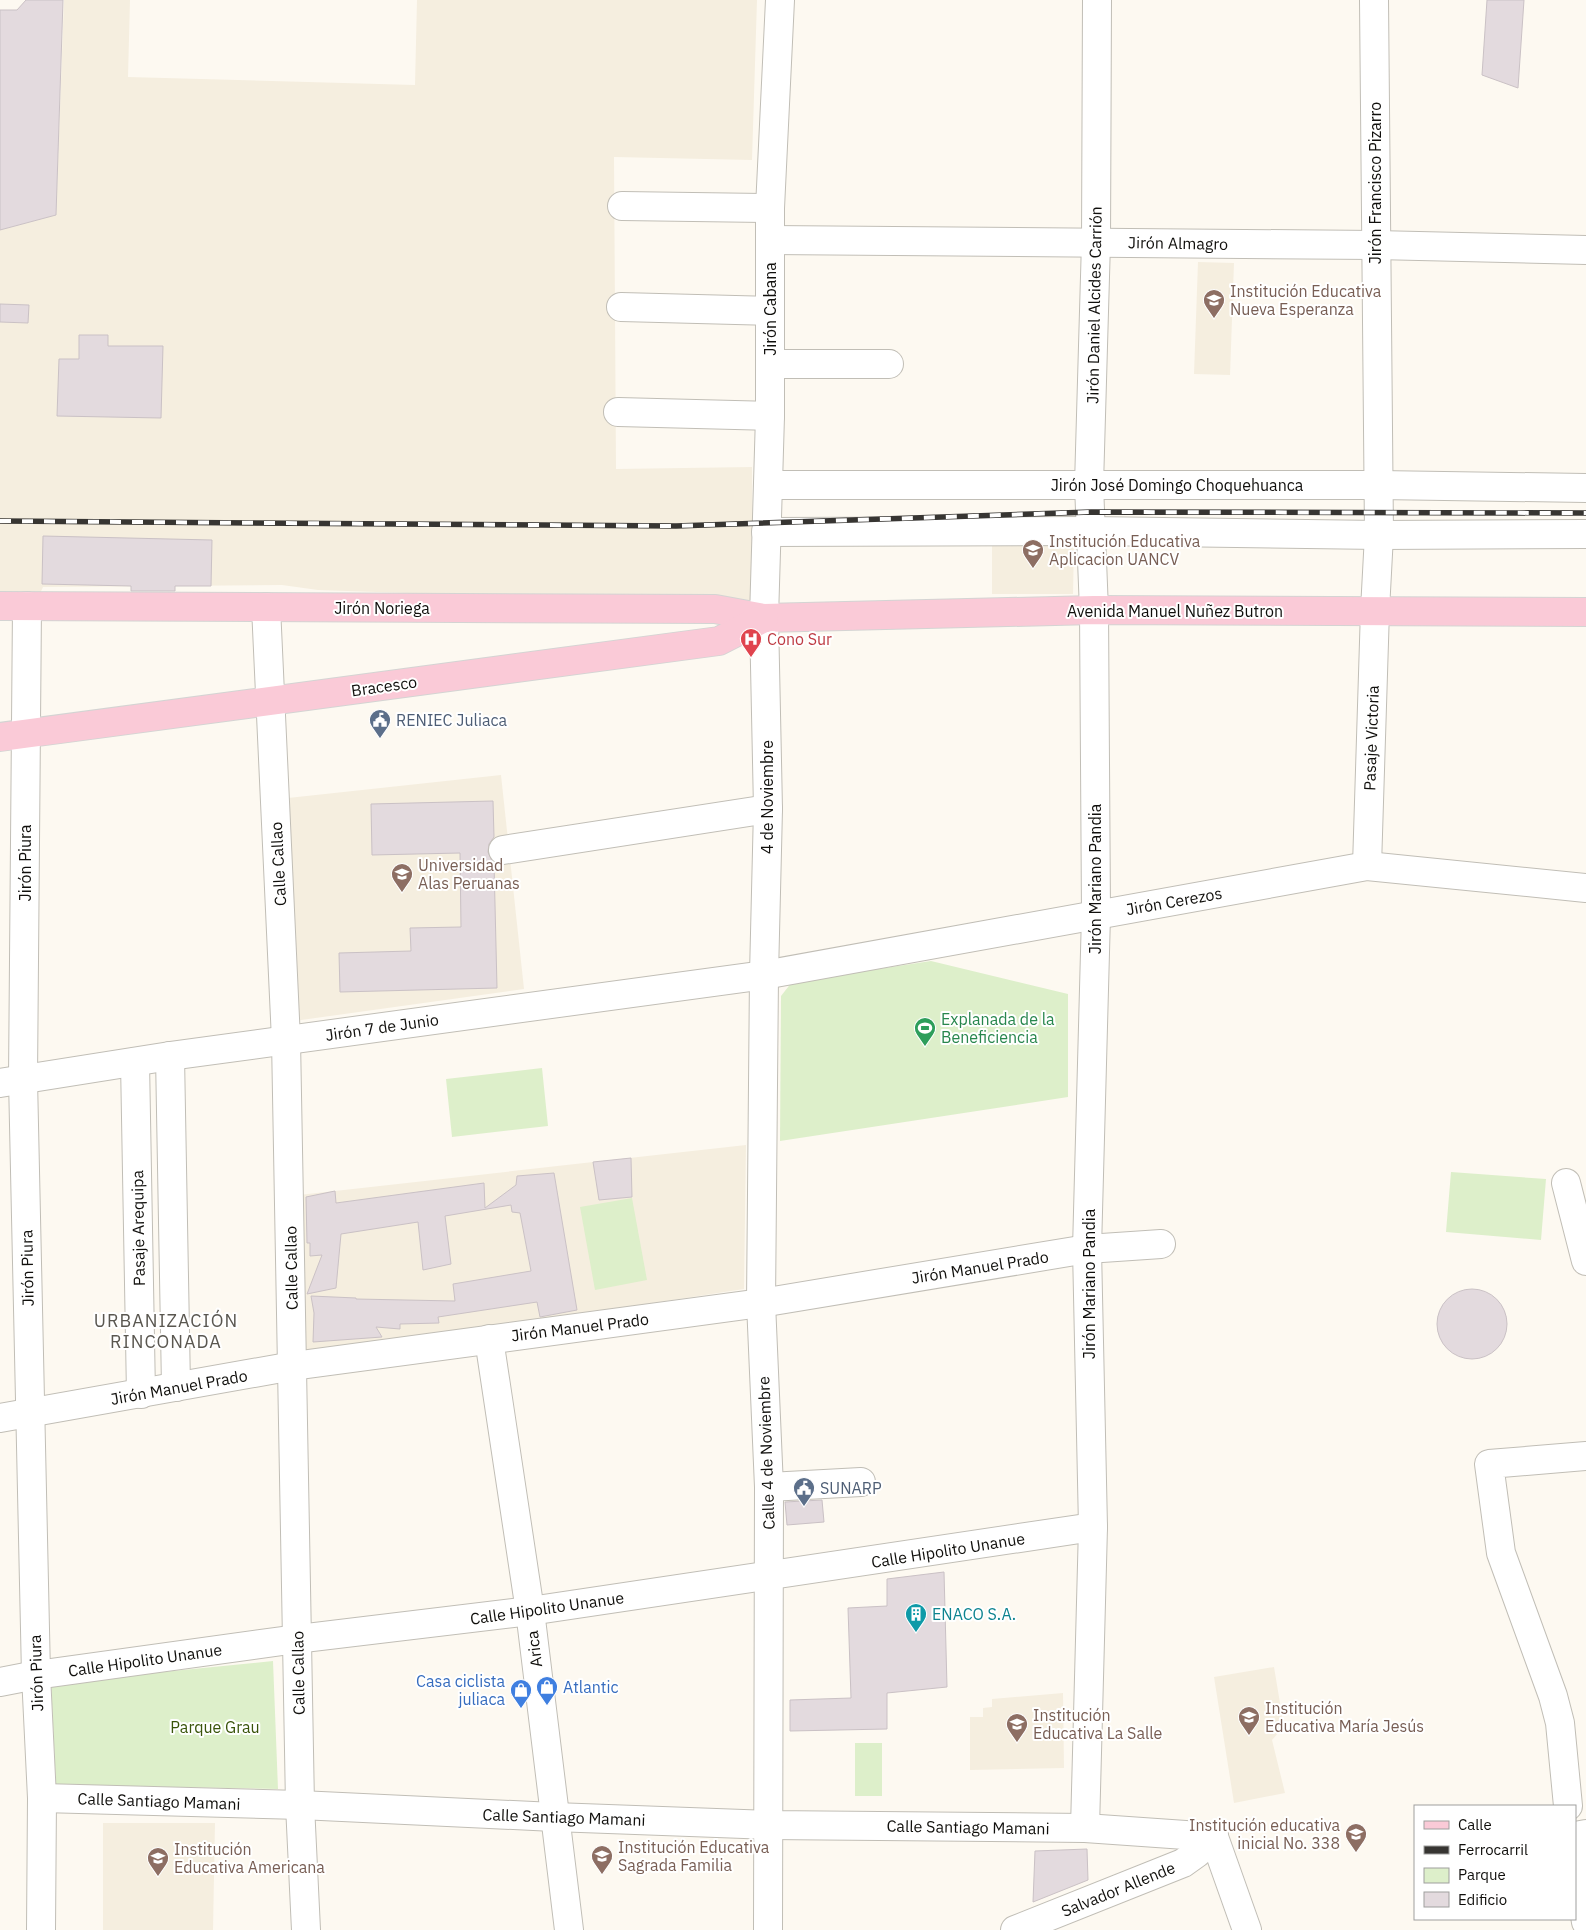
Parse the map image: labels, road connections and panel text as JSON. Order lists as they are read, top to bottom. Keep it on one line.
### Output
{"streets":{"main road":["Jirón Noriega","Avenida Manuel Nuñez Butron","Bracesco"],"street":["Jirón Francisco Pizarro","Jirón Almagro","Jirón Daniel Alcides Carrión","Jirón Cabana","Jirón José Domingo Choquehuanca","Pasaje Victoria","4 de Noviembre","Jirón Piura","Calle Callao","Jirón Mariano Pandia","Jirón Cerezos","Jirón 7 de Junio","Pasaje Arequipa","Jirón Manuel Prado","Calle 4 de Noviembre","Calle Hipolito Unanue","Arica","Calle Santiago Mamani","Salvador Allende"]},"crossings":[["Jirón Francisco Pizarro","Jirón Almagro"],["Jirón Francisco Pizarro","Jirón José Domingo Choquehuanca"],["Jirón Francisco Pizarro","Pasaje Victoria"],["Jirón Almagro","Jirón Daniel Alcides Carrión"],["Jirón Almagro","Jirón Cabana"],["Jirón Daniel Alcides Carrión","Jirón José Domingo Choquehuanca"],["Jirón Daniel Alcides Carrión","Avenida Manuel Nuñez Butron"],["Jirón Daniel Alcides Carrión","Jirón Mariano Pandia"],["Jirón Cabana","Jirón José Domingo Choquehuanca"],["Jirón Cabana","Jirón Noriega"],["Jirón Cabana","Avenida Manuel Nuñez Butron"],["Jirón Cabana","Bracesco"],["Jirón Cabana","4 de Noviembre"],["Jirón Noriega","Avenida Manuel Nuñez Butron"],["Jirón Noriega","Bracesco"],["Jirón Noriega","4 de Noviembre"],["Jirón Noriega","Jirón Piura"],["Jirón Noriega","Calle Callao"],["Avenida Manuel Nuñez Butron","Bracesco"],["Avenida Manuel Nuñez Butron","Pasaje Victoria"],["Avenida Manuel Nuñez Butron","4 de Noviembre"],["Avenida Manuel Nuñez Butron","Jirón Mariano Pandia"],["Bracesco","4 de Noviembre"],["Bracesco","Jirón Piura"],["Bracesco","Calle Callao"],["Pasaje Victoria","Jirón Cerezos"],["4 de Noviembre","Jirón Cerezos"],["4 de Noviembre","Jirón 7 de Junio"],["4 de Noviembre","Calle 4 de Noviembre"],["Jirón Piura","Jirón 7 de Junio"],["Jirón Piura","Jirón Manuel Prado"],["Jirón Piura","Calle Hipolito Unanue"],["Jirón Piura","Calle Santiago Mamani"],["Calle Callao","Jirón 7 de Junio"],["Calle Callao","Jirón Manuel Prado"],["Calle Callao","Calle Hipolito Unanue"],["Calle Callao","Calle Santiago Mamani"],["Jirón Mariano Pandia","Jirón Cerezos"],["Jirón Mariano Pandia","Jirón Manuel Prado"],["Jirón Mariano Pandia","Calle Hipolito Unanue"],["Jirón Mariano Pandia","Calle Santiago Mamani"],["Jirón Cerezos","Jirón 7 de Junio"],["Jirón Cerezos","Calle 4 de Noviembre"],["Jirón 7 de Junio","Pasaje Arequipa"],["Jirón 7 de Junio","Calle 4 de Noviembre"],["Pasaje Arequipa","Jirón Manuel Prado"],["Jirón Manuel Prado","Calle 4 de Noviembre"],["Jirón Manuel Prado","Arica"],["Calle 4 de Noviembre","Calle Hipolito Unanue"],["Calle 4 de Noviembre","Calle Santiago Mamani"],["Calle Hipolito Unanue","Arica"],["Arica","Calle Santiago Mamani"]],"districts":["URBANIZACIÓN RINCONADA"],"parks":["Parque Grau"],"places":{"school or university":["Institución Educativa Nueva Esperanza","Institución Educativa Aplicacion UANCV","Universidad Alas Peruanas","Institución Educativa María Jesús","Institución Educativa La Salle","Institución educativa inicial No. 338","Institución Educativa Sagrada Familia","Institución Educativa Americana"],"hospital":["Cono Sur"],"public building":["RENIEC Juliaca","SUNARP"],"sports":["Explanada de la Beneficiencia"],"building":["ENACO S.A."],"shop":["Atlantic","Casa ciclista juliaca"]},"legend":["Calle","Ferrocarril","Parque","Edificio"]}
